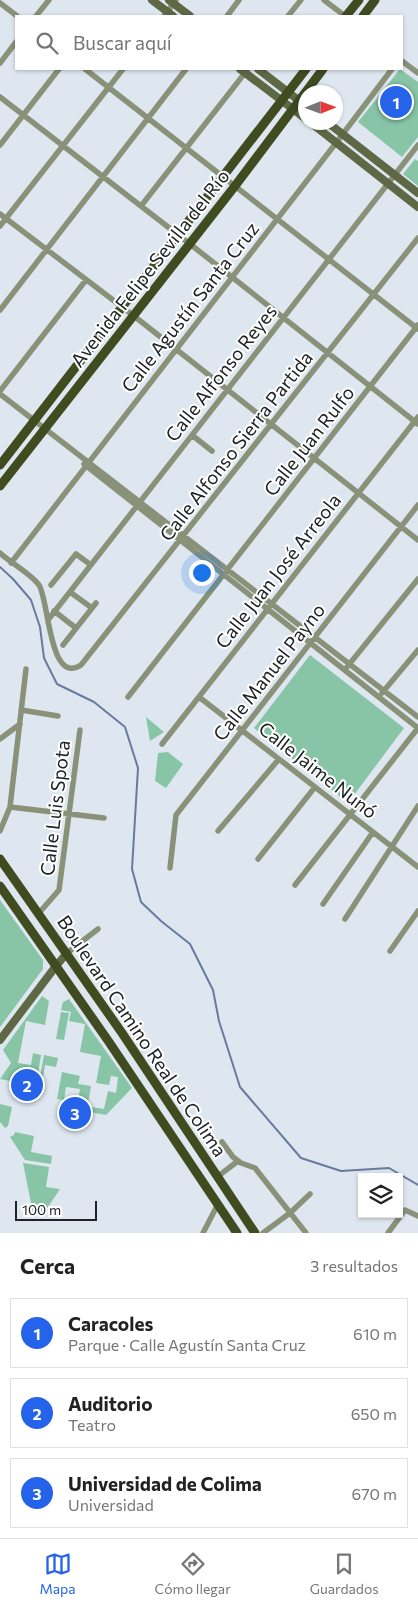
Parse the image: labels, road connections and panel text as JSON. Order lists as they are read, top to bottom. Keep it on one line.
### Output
{"streets":{"main road":["Avenida Felipe Sevilla del Río","Boulevard Camino Real de Colima"],"street":["Calle Agustín Santa Cruz","Calle Alfonso Reyes","Calle Juan Rulfo","Calle Alfonso Sierra Partida","Calle Juan José Arreola","Calle Manuel Payno","Calle Jaime Nunó","Calle Luis Spota"]},"crossings":[["Calle Alfonso Reyes","Calle Alfonso Sierra Partida"],["Calle Juan José Arreola","Calle Jaime Nunó"],["Calle Manuel Payno","Calle Jaime Nunó"],["Calle Luis Spota","Boulevard Camino Real de Colima"]],"scale_bar":"100 m","north":"right","page":{"search":"Buscar aquí","pins":["1","2","3"],"scale":"100 m","heading":["Cerca","3 resultados"],"list":[{"mark":"1","name":"Caracoles","note":"Parque · Calle Agustín Santa Cruz","value":"610 m"},{"mark":"2","name":"Auditorio","note":"Teatro","value":"650 m"},{"mark":"3","name":"Universidad de Colima","note":"Universidad","value":"670 m"}],"nav":["Mapa","Cómo llegar","Guardados"]}}
